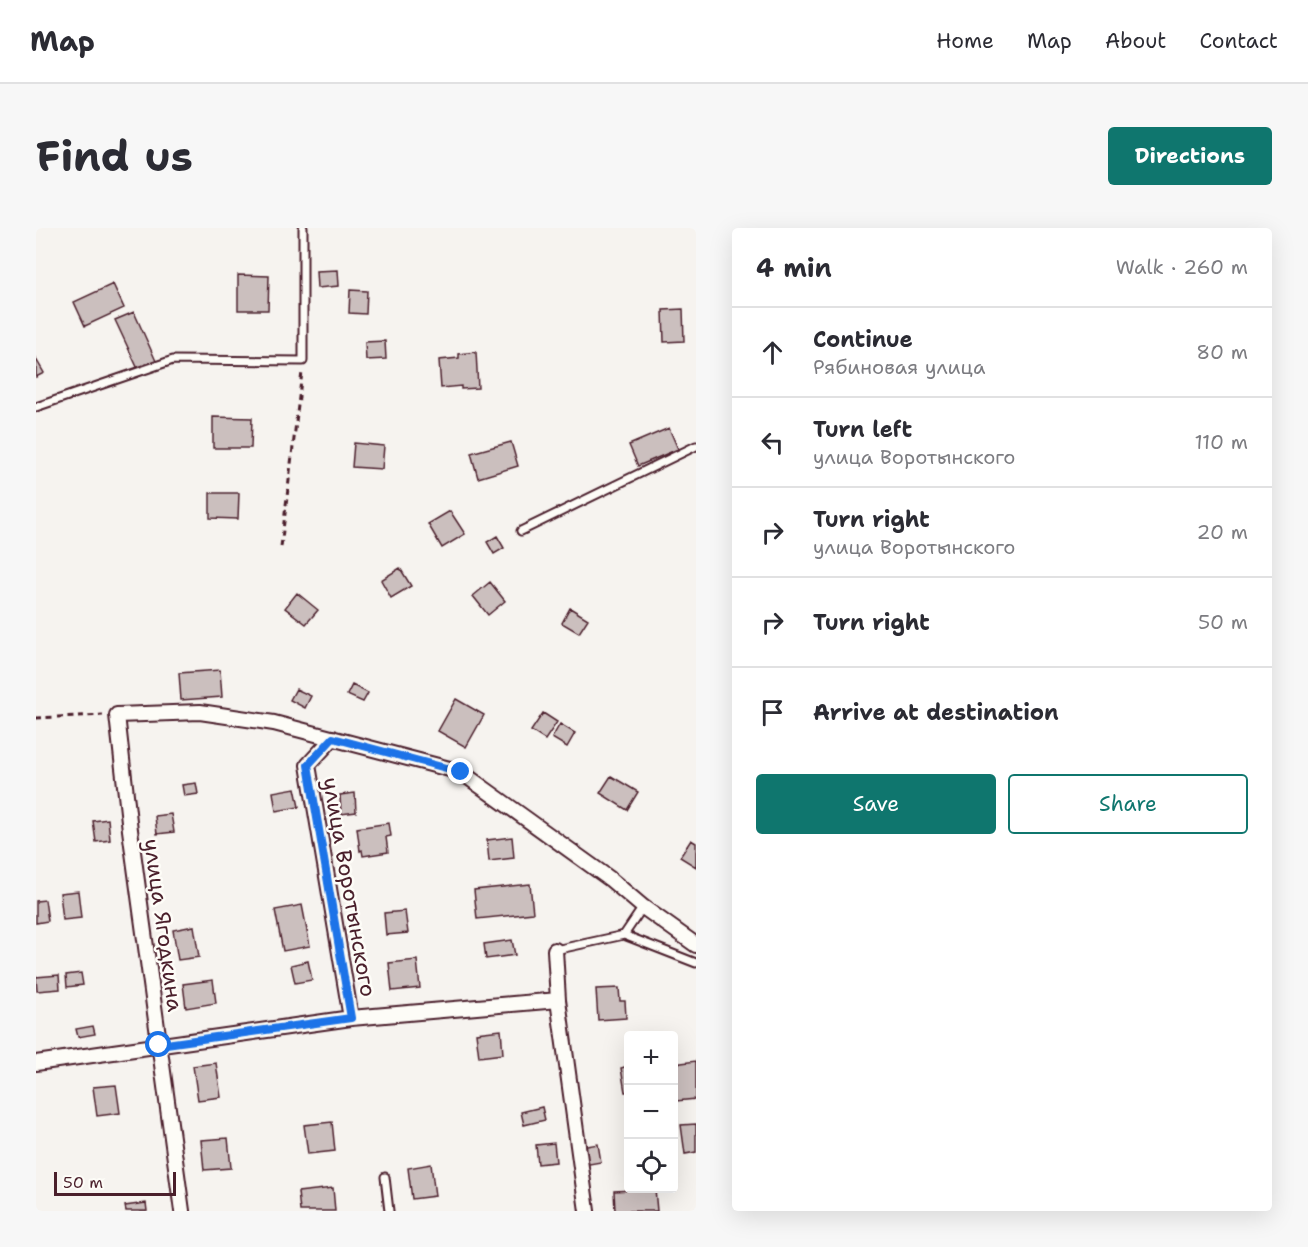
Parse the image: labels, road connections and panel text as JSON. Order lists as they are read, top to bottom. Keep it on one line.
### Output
{"streets":{"street":["улица Воротынского","улица Ягодкина"]},"scale_bar":"50 m","page":{"header":"Map","nav":["Home","Map","About","Contact"],"buttons":["Directions",["Save","Share"]],"title":"Find us","heading":["4 min","Walk · 260 m"],"list":[["Continue","Рябиновая улица","80 m"],["Turn left","улица Воротынского","110 m"],["Turn right","улица Воротынского","20 m"],["Turn right","50 m"],"Arrive at destination"],"map_buttons":["+","−"],"scale":"50 m"}}
